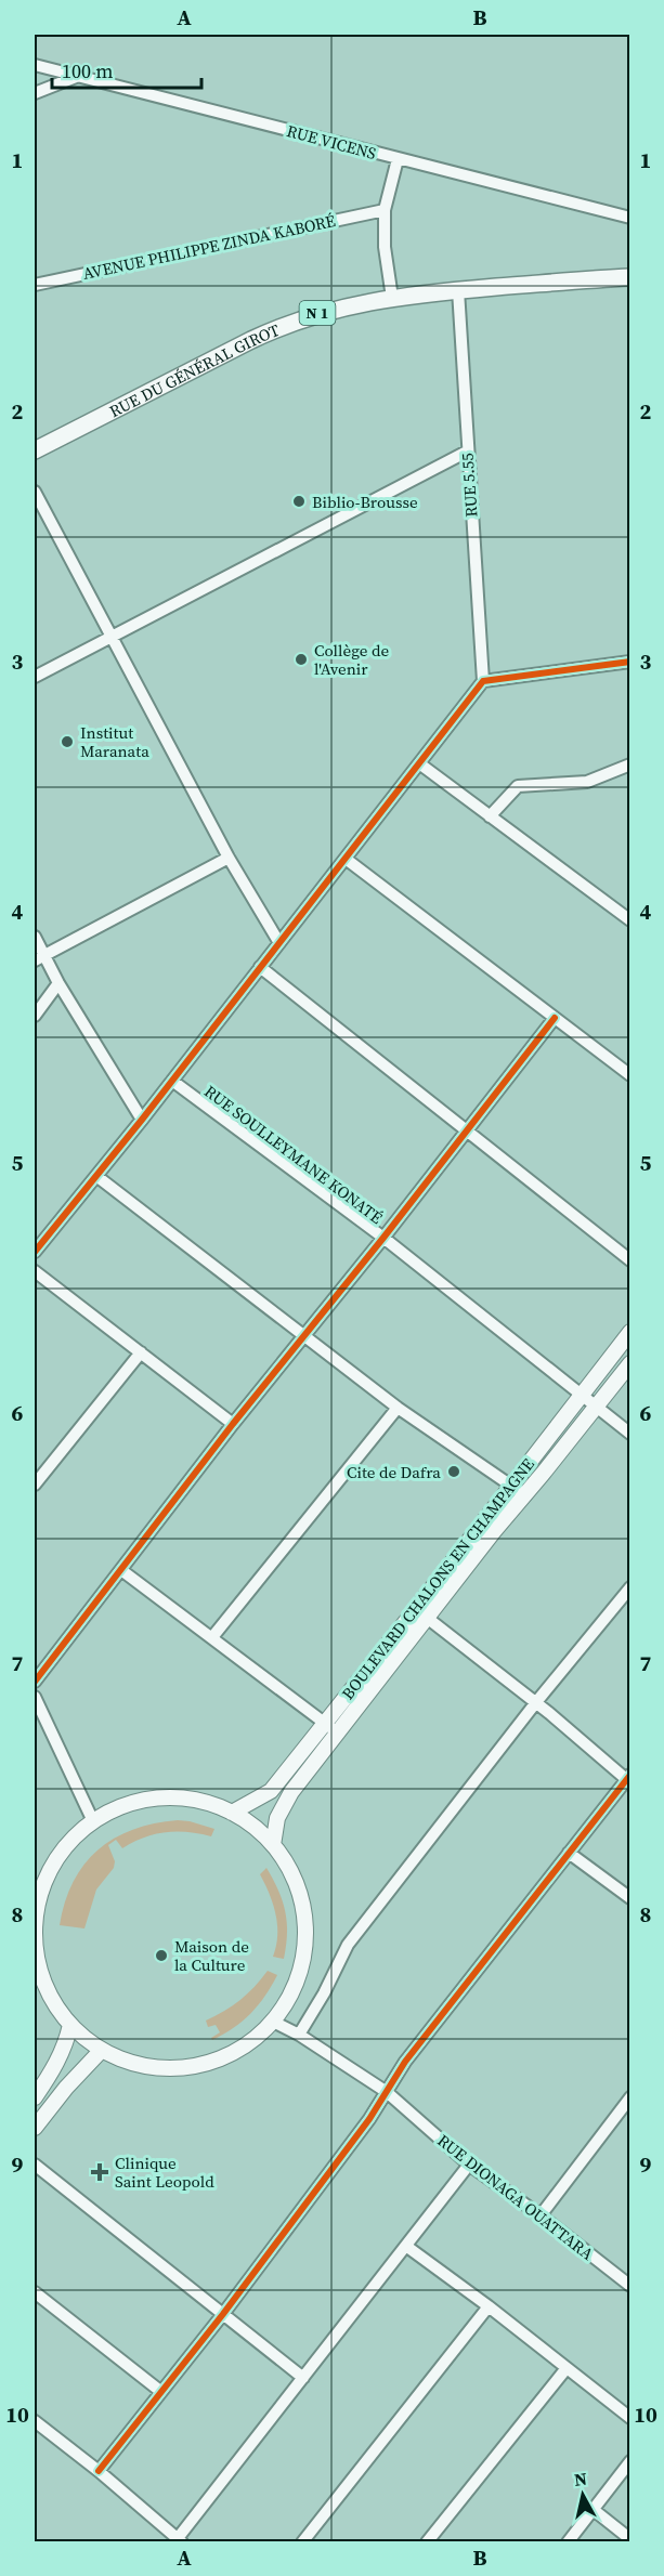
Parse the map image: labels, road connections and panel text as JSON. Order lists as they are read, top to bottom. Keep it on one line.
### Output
{"streets":{"highway":["N 1","RUE DU GÉNÉRAL GIROT"],"main road":["BOULEVARD CHALONS EN CHAMPAGNE"],"street":["RUE VICENS","AVENUE PHILIPPE ZINDA KABORÉ","RUE 5.55","RUE SOULLEYMANE KONATÉ","RUE DIONAGA OUATTARA"]},"crossings":[["RUE DU GÉNÉRAL GIROT","RUE 5.55"],["RUE SOULLEYMANE KONATÉ","BOULEVARD CHALONS EN CHAMPAGNE"]],"places":{"other":["Biblio-Brousse","Collège de l'Avenir","Institut Maranata","Cite de Dafra","Maison de la Culture"],"health":["Clinique Saint Leopold"]},"scale_bar":"100 m","north":"top","grid":{"columns":["A","B"],"rows":["1","2","3","4","5","6","7","8","9","10"]}}
